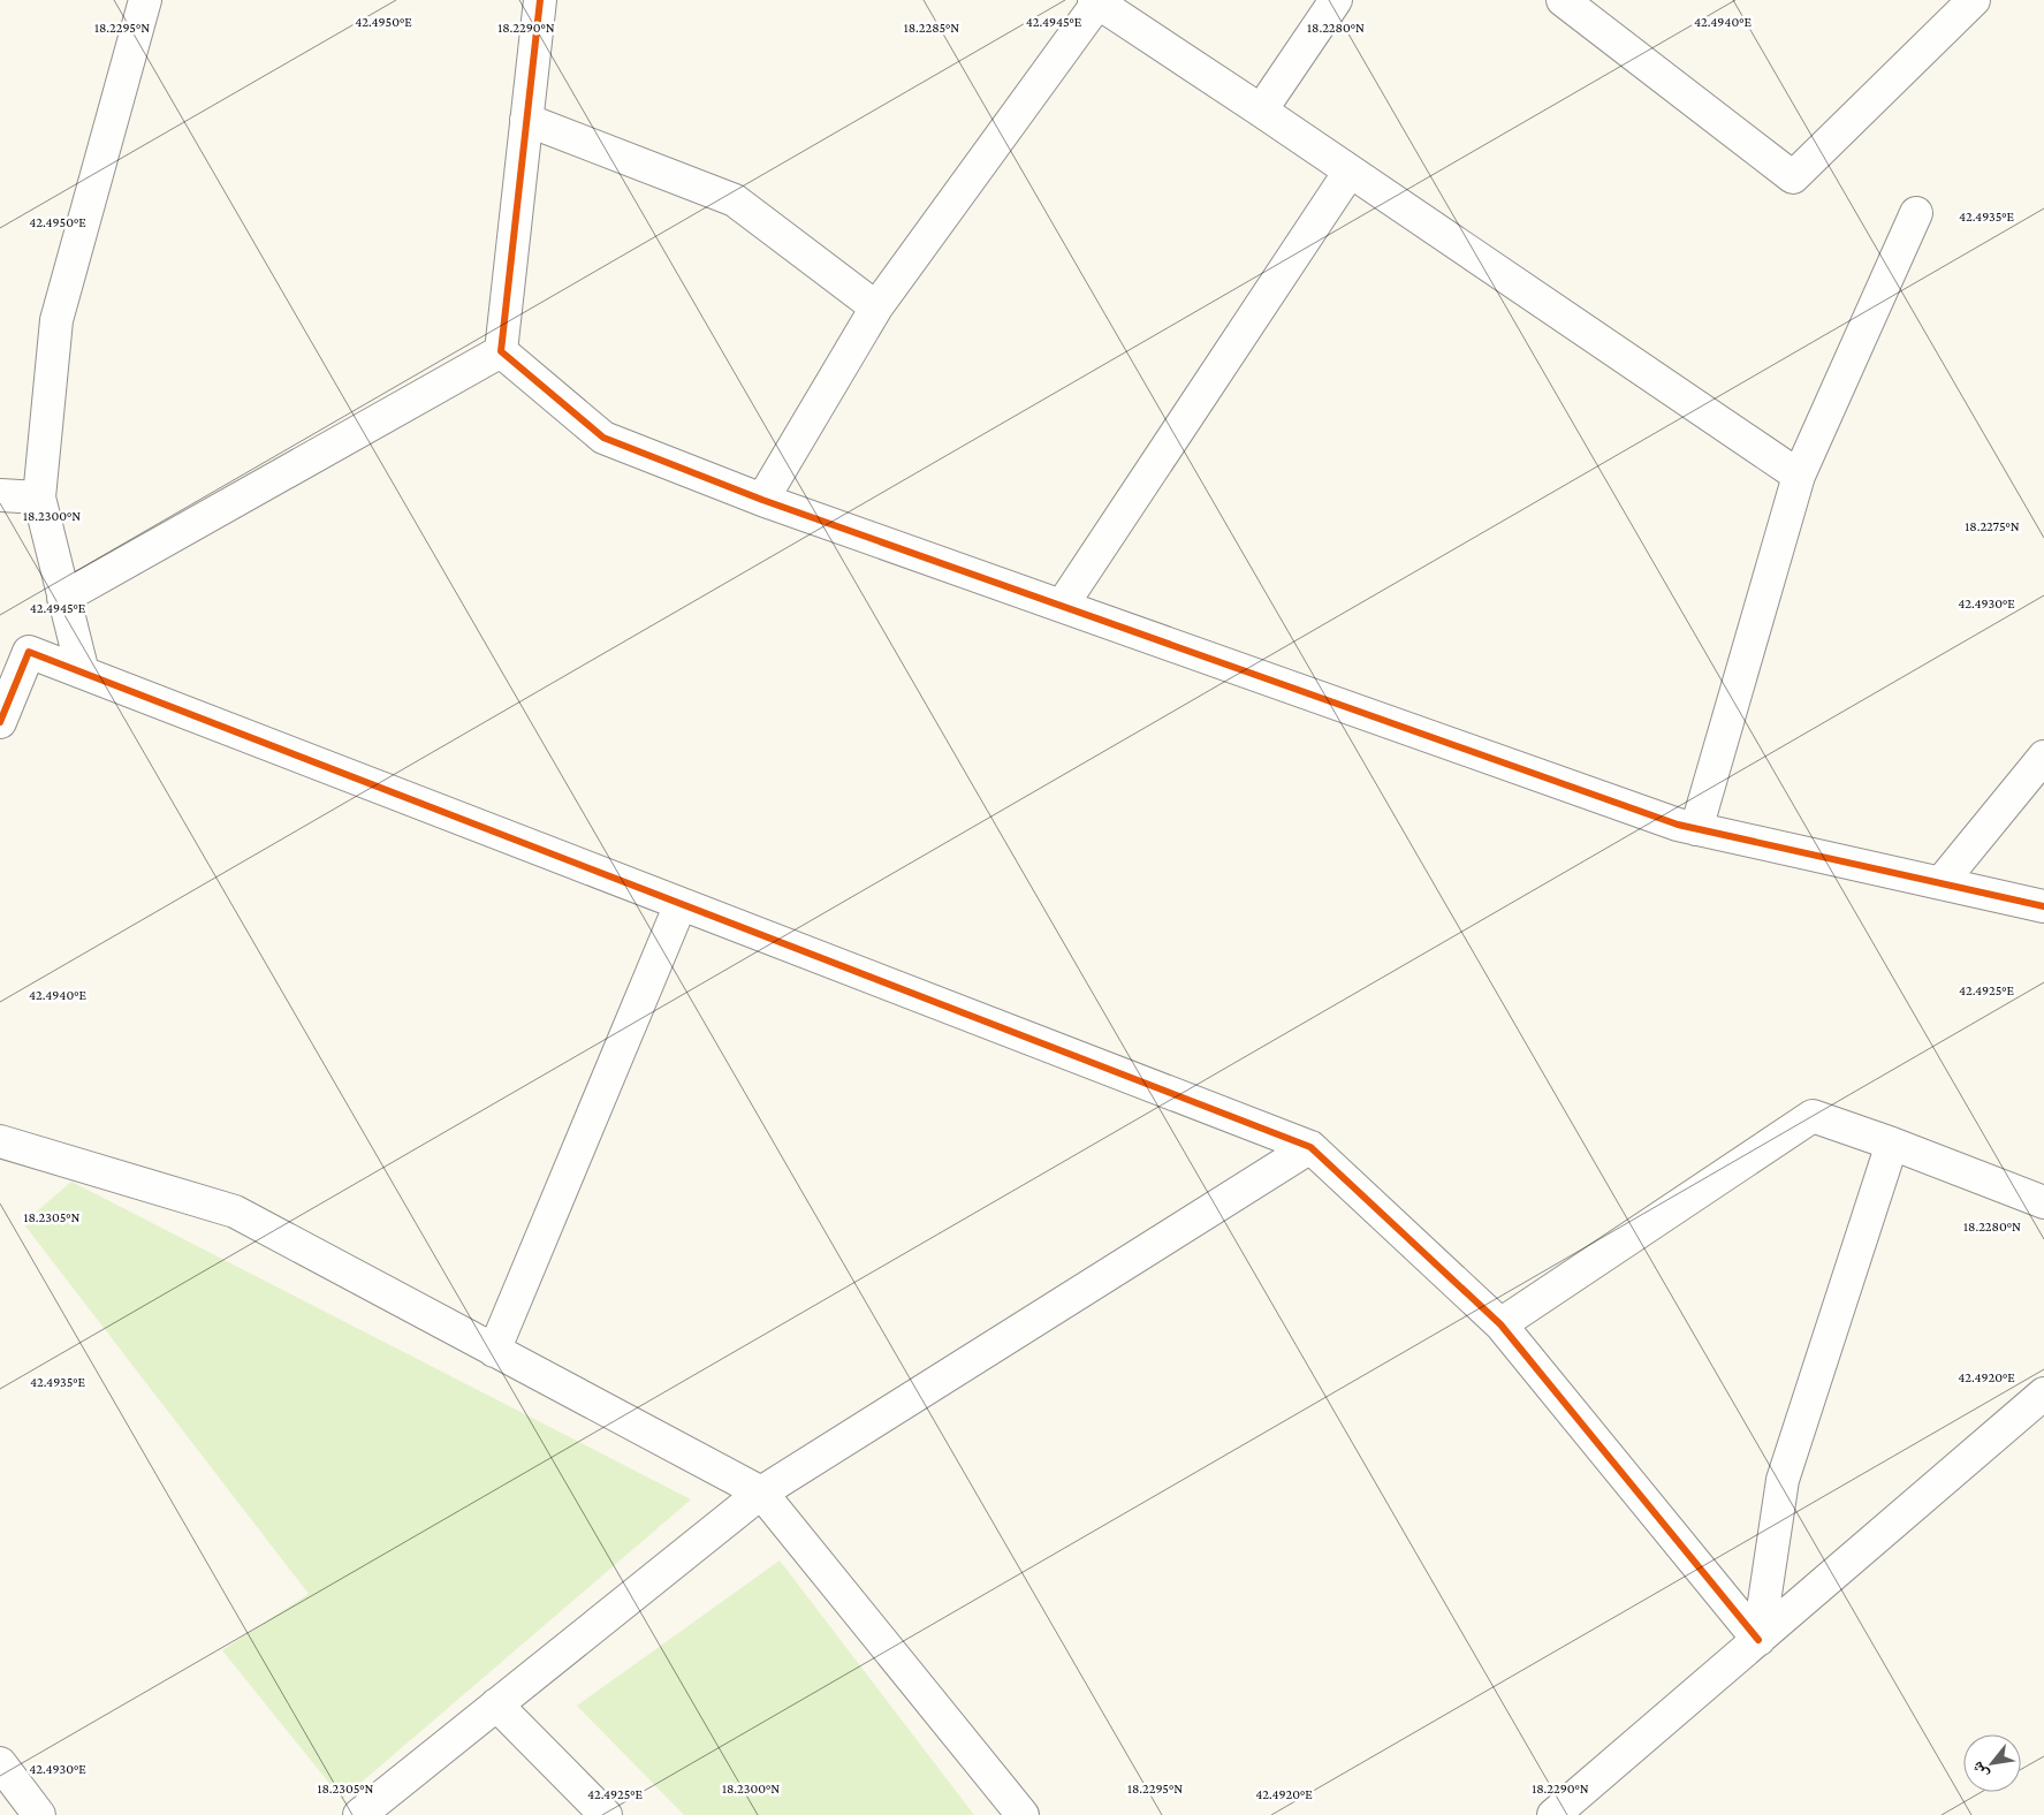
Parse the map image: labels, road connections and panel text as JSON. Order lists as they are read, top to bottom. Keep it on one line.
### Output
{"north":"bottom left","coordinates":["42.4950°E","42.4945°E","42.4940°E","18.2295°N","18.2290°N","18.2285°N","18.2280°N","42.4935°E","18.2300°N","18.2275°N","42.4930°E","42.4925°E","18.2305°N","42.4920°E"]}
